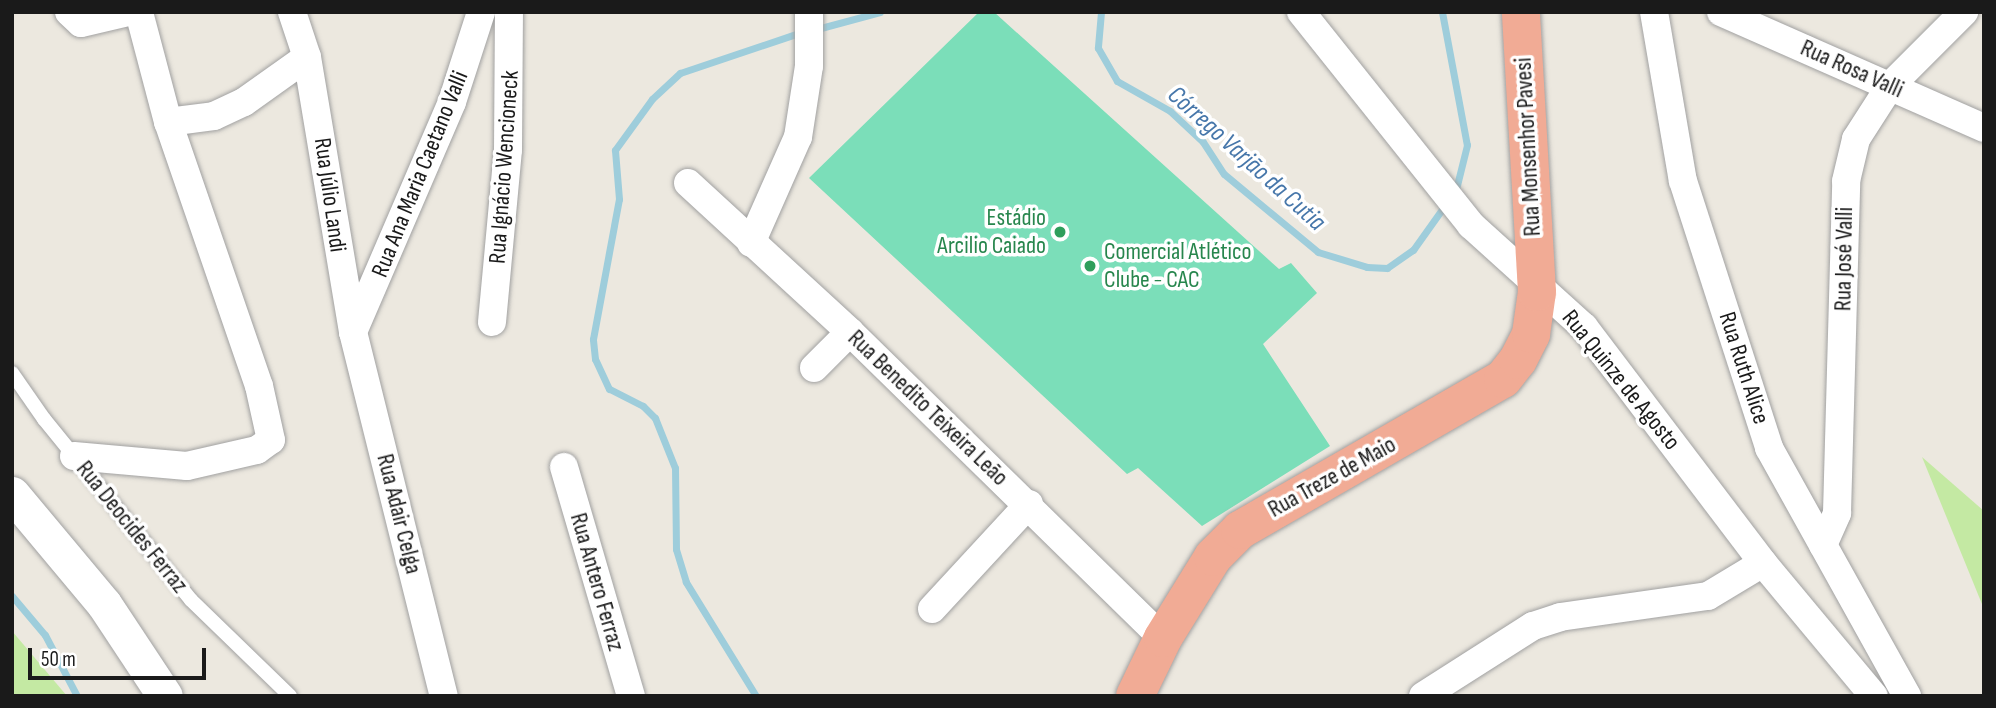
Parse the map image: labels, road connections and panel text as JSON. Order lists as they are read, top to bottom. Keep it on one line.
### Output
{"streets":{"highway":["Rua Monsenhor Pavesi","Rua Treze de Maio"],"street":["Rua Rosa Valli","Rua Ignácio Wencioneck","Rua Ana Maria Caetano Valli","Rua Júlio Landi","Rua José Valli","Rua Ruth Alice","Rua Quinze de Agosto","Rua Benedito Teixeira Leão","Rua Adair Celga","Rua Antero Ferraz"],"lane":["Rua Deocides Ferraz"]},"crossings":[["Rua Rosa Valli","Rua José Valli"],["Rua Monsenhor Pavesi","Rua Quinze de Agosto"],["Rua Monsenhor Pavesi","Rua Treze de Maio"],["Rua Ana Maria Caetano Valli","Rua Júlio Landi"],["Rua Ana Maria Caetano Valli","Rua Adair Celga"],["Rua Júlio Landi","Rua Adair Celga"],["Rua José Valli","Rua Ruth Alice"],["Rua Quinze de Agosto","Rua Treze de Maio"],["Rua Benedito Teixeira Leão","Rua Treze de Maio"]],"water":["Córrego Varjão da Cutia"],"places":["Estádio Arcilio Caiado","Comercial Atlético Clube - CAC"],"scale_bar":"50 m"}
